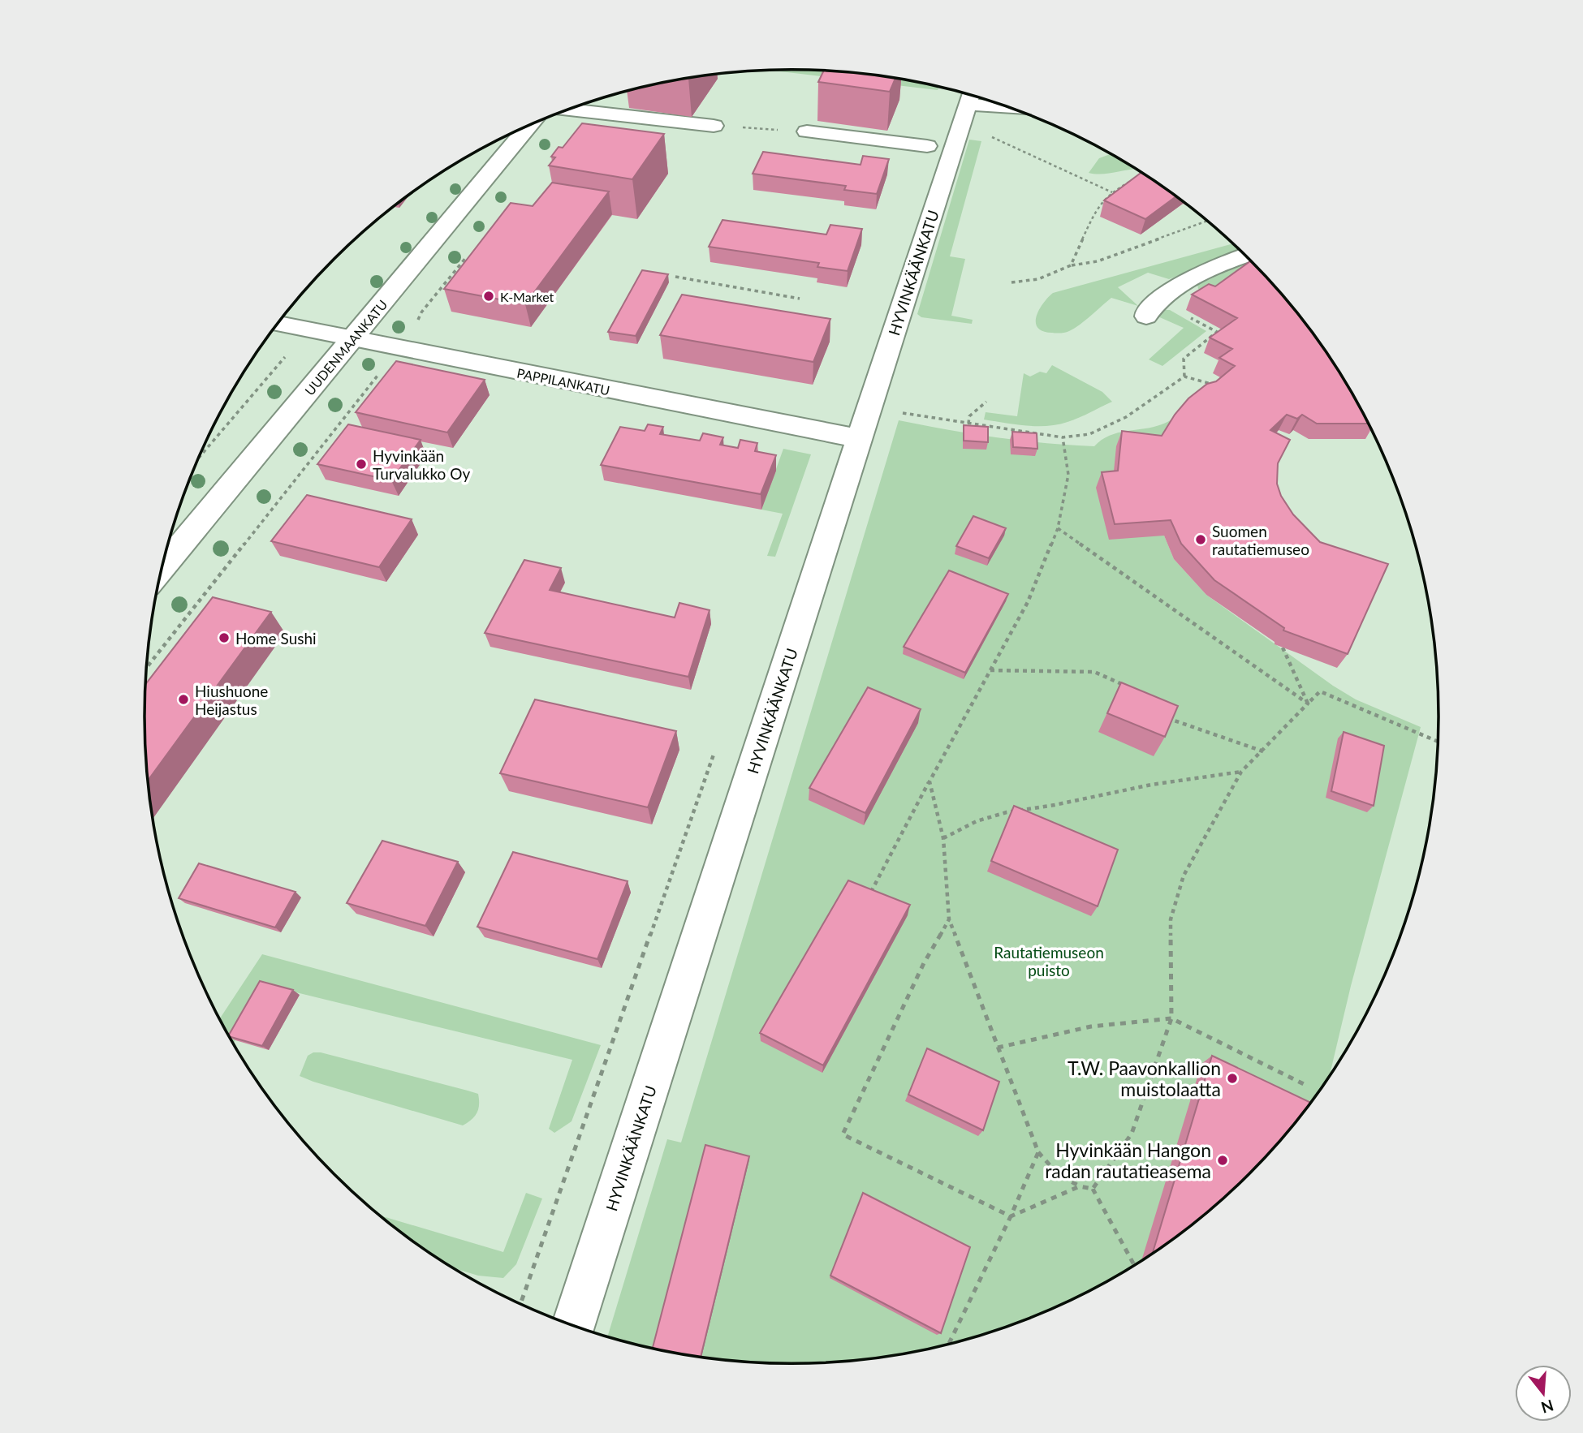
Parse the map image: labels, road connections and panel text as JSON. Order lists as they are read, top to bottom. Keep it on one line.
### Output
{"streets":{"street":["HYVINKÄÄNKATU","UUDENMAANKATU","PAPPILANKATU"]},"crossings":[["HYVINKÄÄNKATU","PAPPILANKATU"],["UUDENMAANKATU","PAPPILANKATU"]],"parks":["Rautatiemuseon puisto"],"places":["K-Market","Hyvinkään Turvalukko Oy","Suomen rautatiemuseo","Home Sushi","Hiushuone Heijastus","T.W. Paavonkallion muistolaatta","Hyvinkään Hangon radan rautatieasema"],"north":"bottom"}
